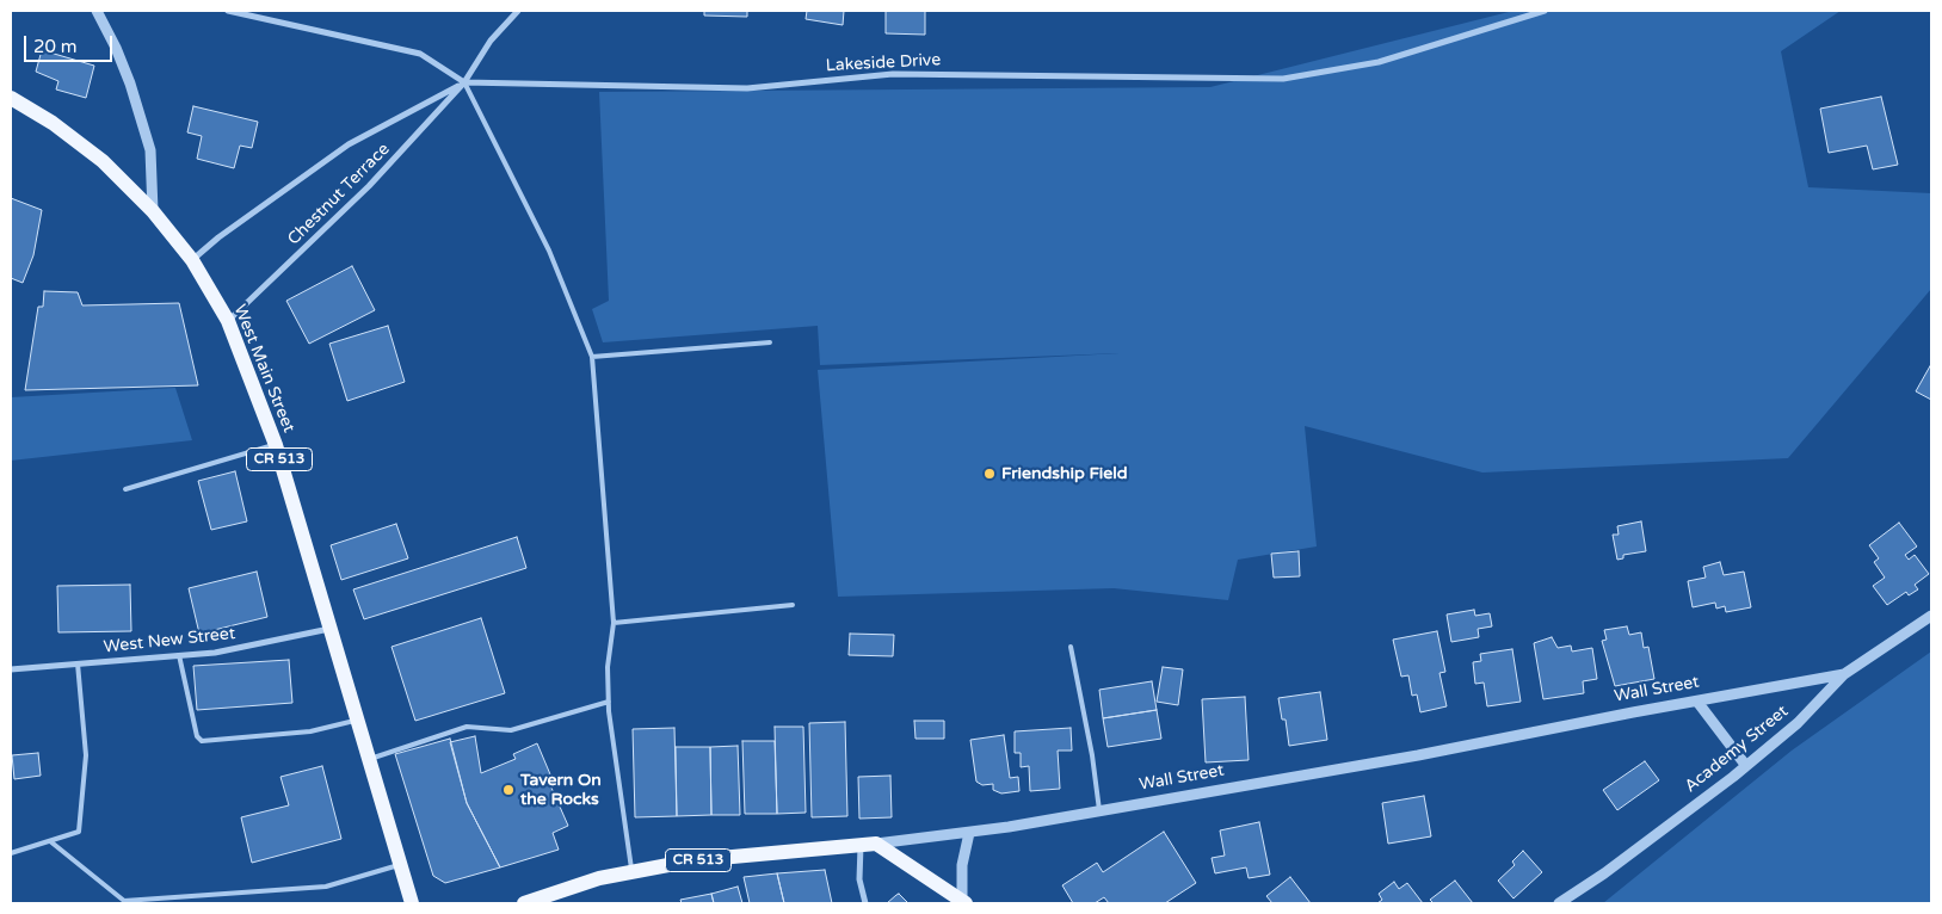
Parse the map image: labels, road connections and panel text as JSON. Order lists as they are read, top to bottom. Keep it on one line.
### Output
{"streets":{"main road":["West Main Street","CR 513","Wall Street"],"street":["Lakeside Drive","Chestnut Terrace","West New Street","Academy Street"]},"crossings":[["Lakeside Drive","Chestnut Terrace"],["Chestnut Terrace","West Main Street"],["West Main Street","West New Street"],["Wall Street","Academy Street"]],"places":["Friendship Field","Tavern On the Rocks"],"scale_bar":"20 m"}
